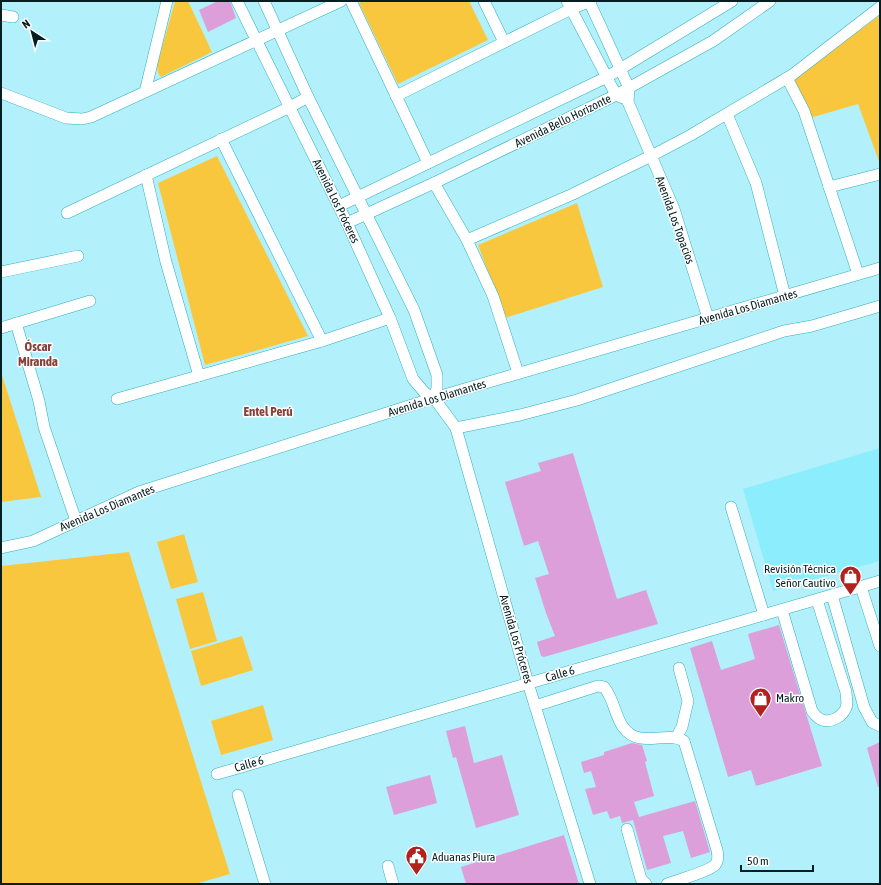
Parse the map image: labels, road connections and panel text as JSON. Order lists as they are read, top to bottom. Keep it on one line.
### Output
{"streets":{"street":["Avenida Bello Horizonte","Avenida Los Próceres","Avenida Los Topacios","Avenida Los Diamantes","Calle 6"]},"crossings":[["Avenida Bello Horizonte","Avenida Los Próceres"],["Avenida Bello Horizonte","Avenida Los Topacios"],["Avenida Los Próceres","Avenida Los Diamantes"],["Avenida Los Próceres","Calle 6"],["Avenida Los Topacios","Avenida Los Diamantes"]],"districts":["Óscar Miranda","Entel Perú"],"places":{"shop":["Revisión Técnica Señor Cautivo","Makro"],"public building":["Aduanas Piura"]},"scale_bar":"50 m","north":"top left"}
